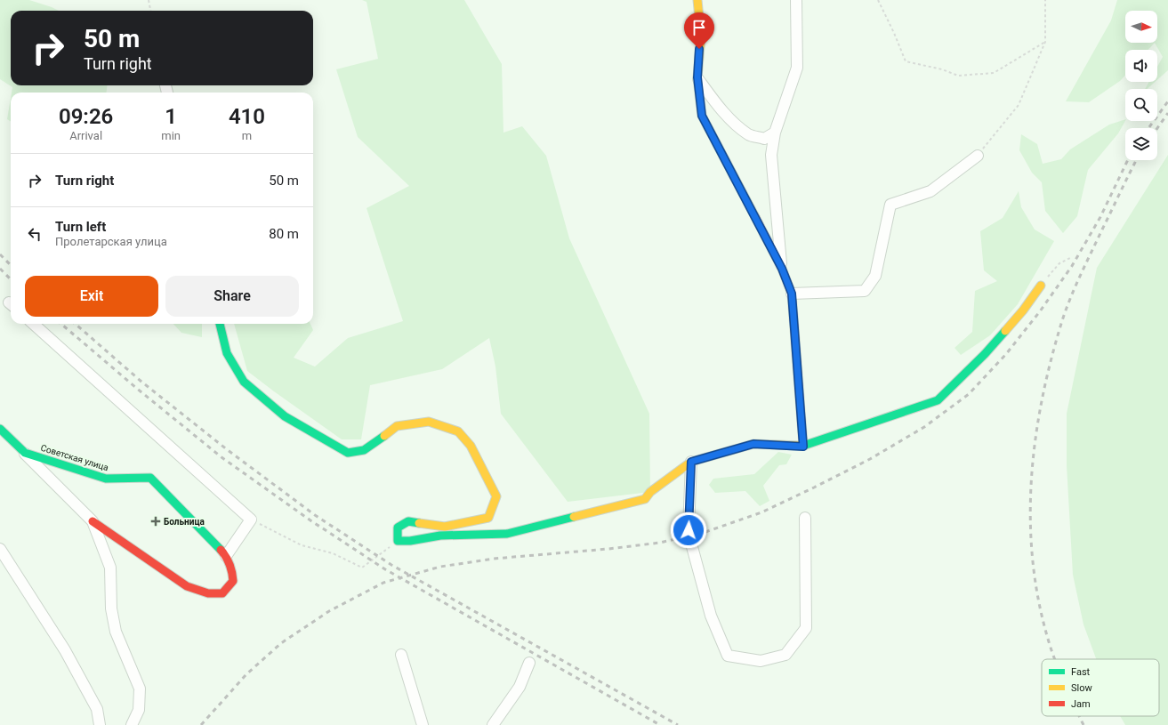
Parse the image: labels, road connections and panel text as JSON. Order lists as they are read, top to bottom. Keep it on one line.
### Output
{"streets":{"street":["Советская улица"]},"places":{"health":["Больница"]},"legend":["Fast","Slow","Jam"],"north":"right","page":{"turn":["50 m","Turn right"],"eta":["09:26","Arrival","1","min","410","m"],"list":[{"name":"Turn right","value":"50 m"},{"name":"Turn left","note":"Пролетарская улица","value":"80 m"}],"buttons":["Exit","Share"]}}
